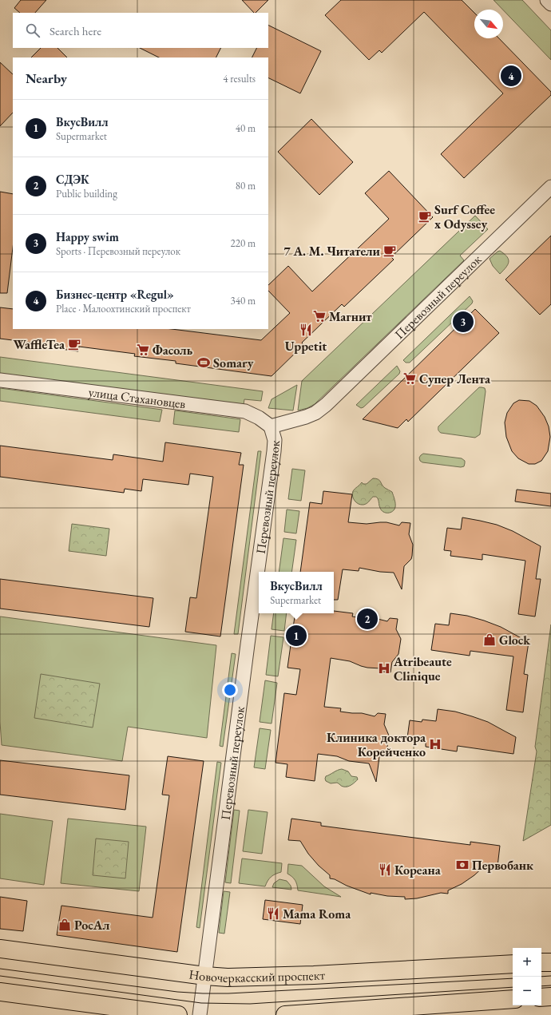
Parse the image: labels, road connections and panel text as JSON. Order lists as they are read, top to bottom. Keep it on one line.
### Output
{"streets":{"main road":["Новочеркасский проспект"],"street":["Перевозный переулок","улица Стахановцев"]},"crossings":[["Перевозный переулок","улица Стахановцев"],["Перевозный переулок","Новочеркасский проспект"]],"places":{"cafe":["Surf Coffee х Odyssey","7 А. М. Читатели","WaffleTea"],"supermarket":["Магнит","Фасоль","Супер Лента"],"restaurant":["Uppetit","Кореана","Mama Roma"],"sports":["Somary"],"shop":["Glock","РосАл"],"hospital":["Atribeaute Clinique","Клиника доктора Корейченко"],"bank":["Первобанк"]},"north":"bottom right","page":{"search":"Search here","heading":["Nearby","4 results"],"pins":["4","3","2","1"],"list":[{"mark":"1","name":"ВкусВилл","note":"Supermarket","value":"40 m"},{"mark":"2","name":"СДЭК","note":"Public building","value":"80 m"},{"mark":"3","name":"Happy swim","note":"Sports · Перевозный переулок","value":"220 m"},{"mark":"4","name":"Бизнес-центр «Regul»","note":"Place · Малоохтинский проспект","value":"340 m"}],"popup":["ВкусВилл","Supermarket"],"map_buttons":["+","−"]}}
